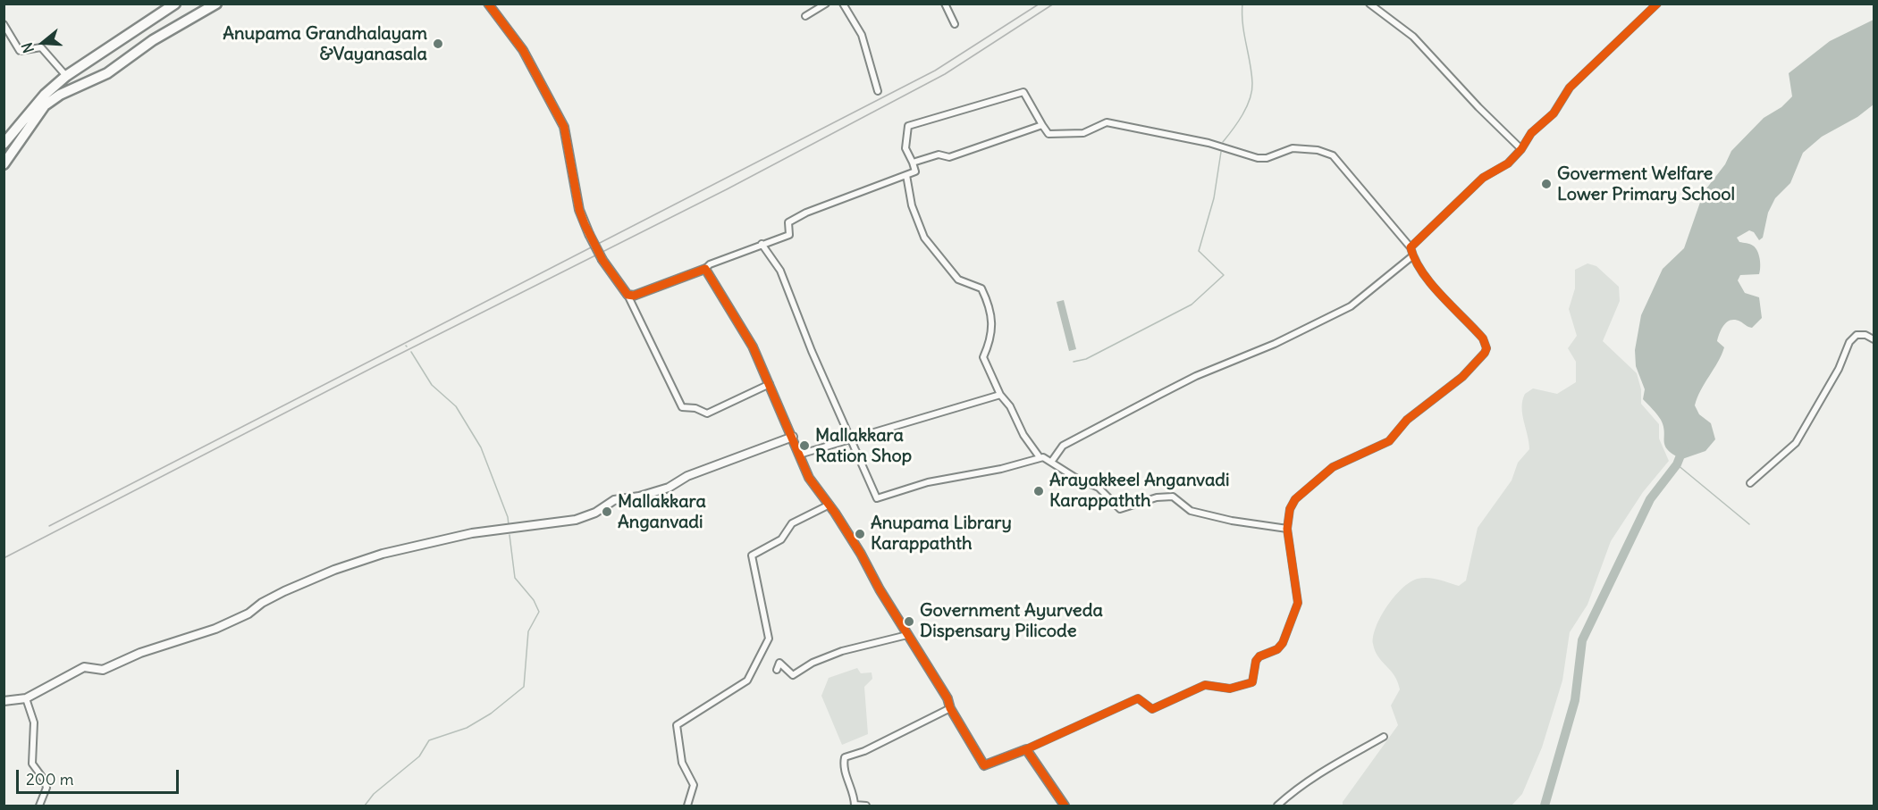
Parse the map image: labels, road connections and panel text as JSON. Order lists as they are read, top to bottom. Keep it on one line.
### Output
{"places":["Anupama Grandhalayam &Vayanasala","Goverment Welfare Lower Primary School","Mallakkara Ration Shop","Arayakkeel Anganvadi Karappathth","Mallakkara Anganvadi","Anupama Library Karappathth","Government Ayurveda Dispensary Pilicode"],"scale_bar":"200 m","north":"left"}
